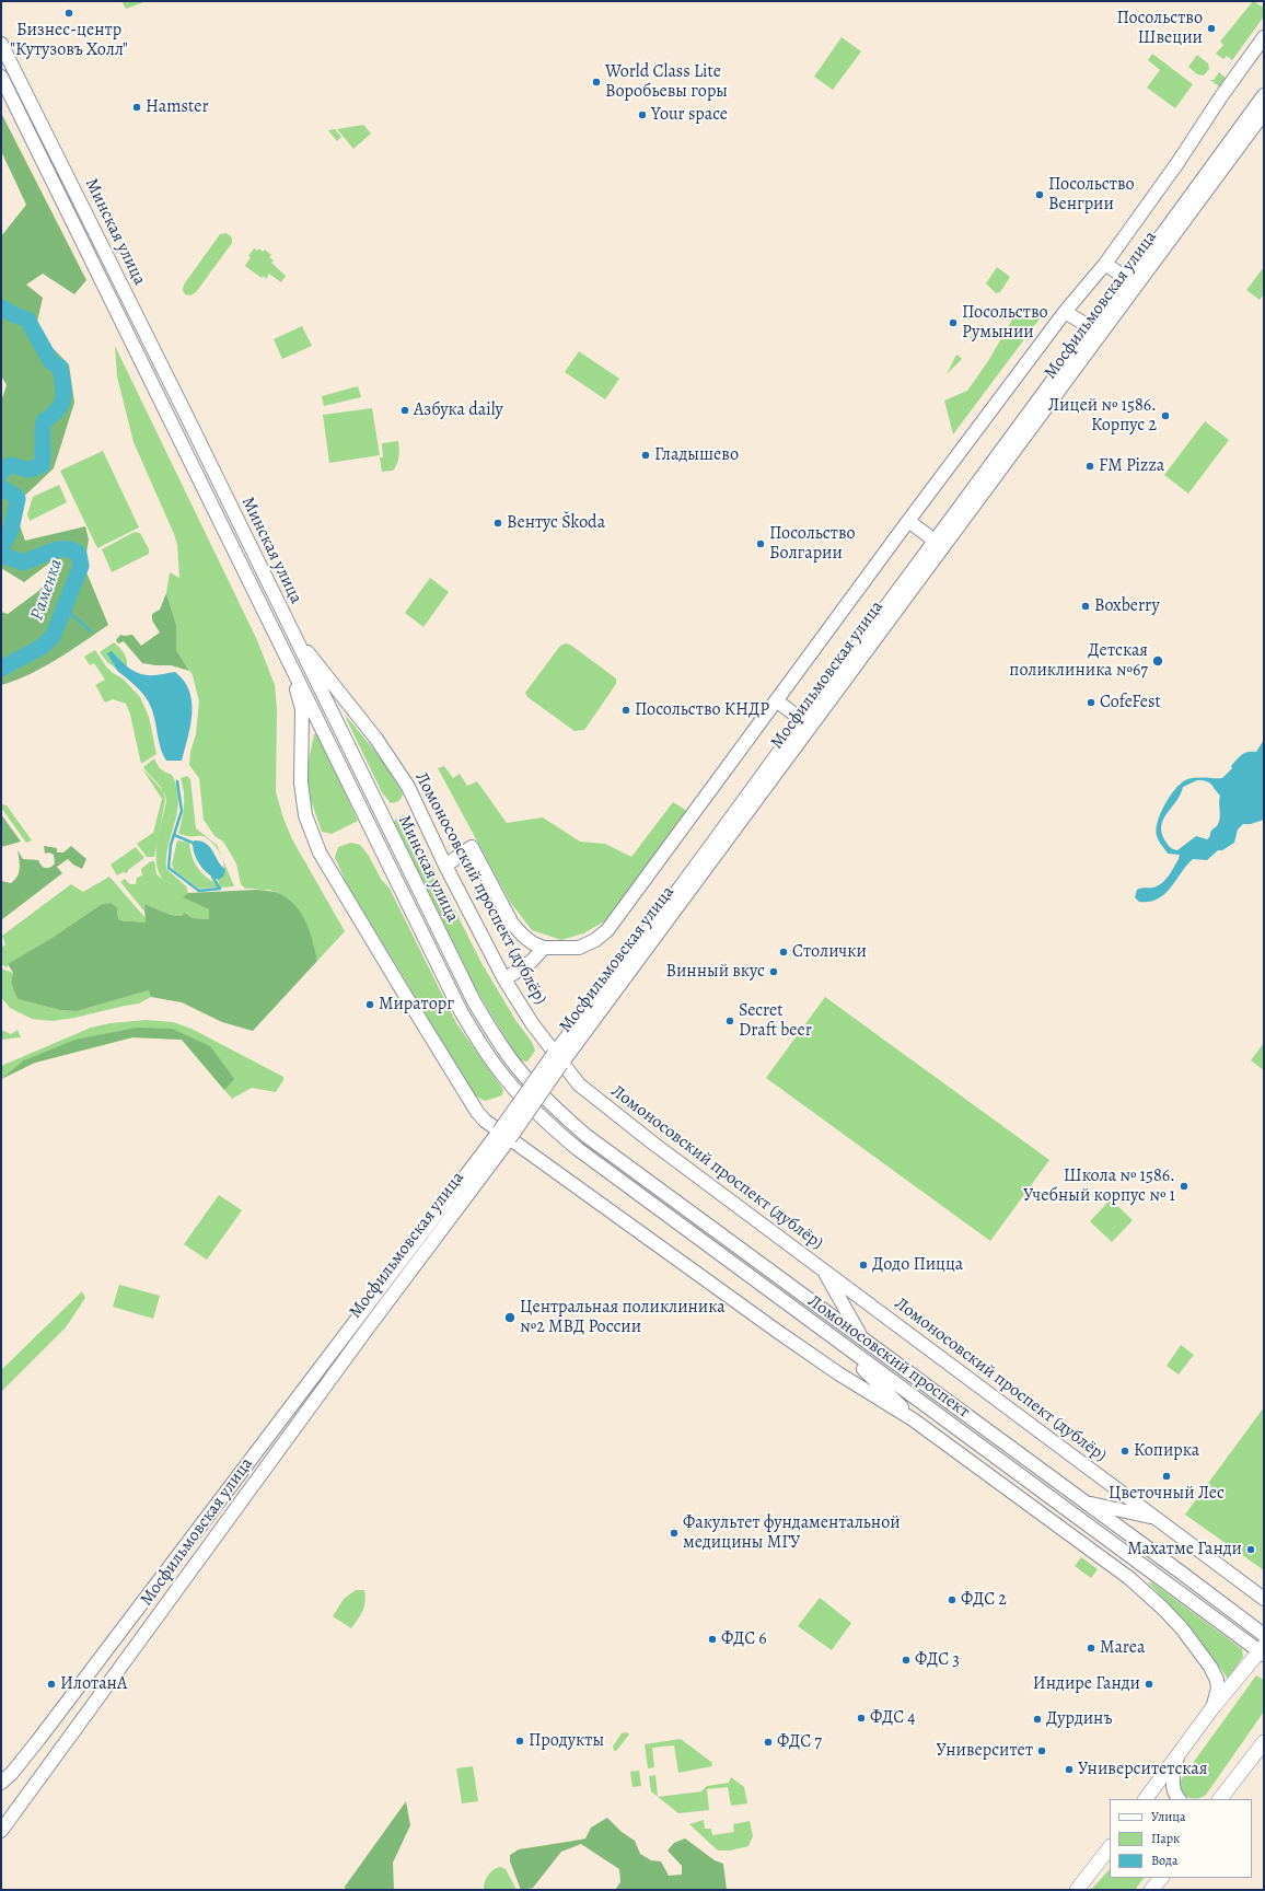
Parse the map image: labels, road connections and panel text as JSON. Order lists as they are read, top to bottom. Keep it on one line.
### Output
{"streets":{"main road":["Минская улица","Мосфильмовская улица","Ломоносовский проспект (дублёр)","Ломоносовский проспект"]},"crossings":[["Минская улица","Ломоносовский проспект (дублёр)"],["Минская улица","Ломоносовский проспект"],["Мосфильмовская улица","Ломоносовский проспект (дублёр)"]],"water":["Раменка"],"places":["Бизнес-центр \"Кутузовъ Холл\"","Посольство Швеции","World Class Lite Воробьевы горы","Hamster","Your space","Посольство Венгрии","Посольство Румынии","Азбука daily","Лицей № 1586. Корпус 2","Гладышево","FM Pizza","Вентус Škoda","Посольство Болгарии","Boxberry","Детская поликлиника №67","CofeFest","Посольство КНДР","Столички","Винный вкус","Мираторг","Secret Draft beer","Школа № 1586. Учебный корпус № 1","Додо Пицца","Центральная поликлиника №2 МВД России","Копирка","Цветочный Лес","Факультет фундаментальной медицины МГУ","Махатме Ганди","ФДС 2","ФДС 6","Marea","ФДС 3","ИлотанА","Индире Ганди","ФДС 4","Дурдинъ","Продукты","ФДС 7","Университет","Университетская"],"legend":["Улица","Парк","Вода"]}
